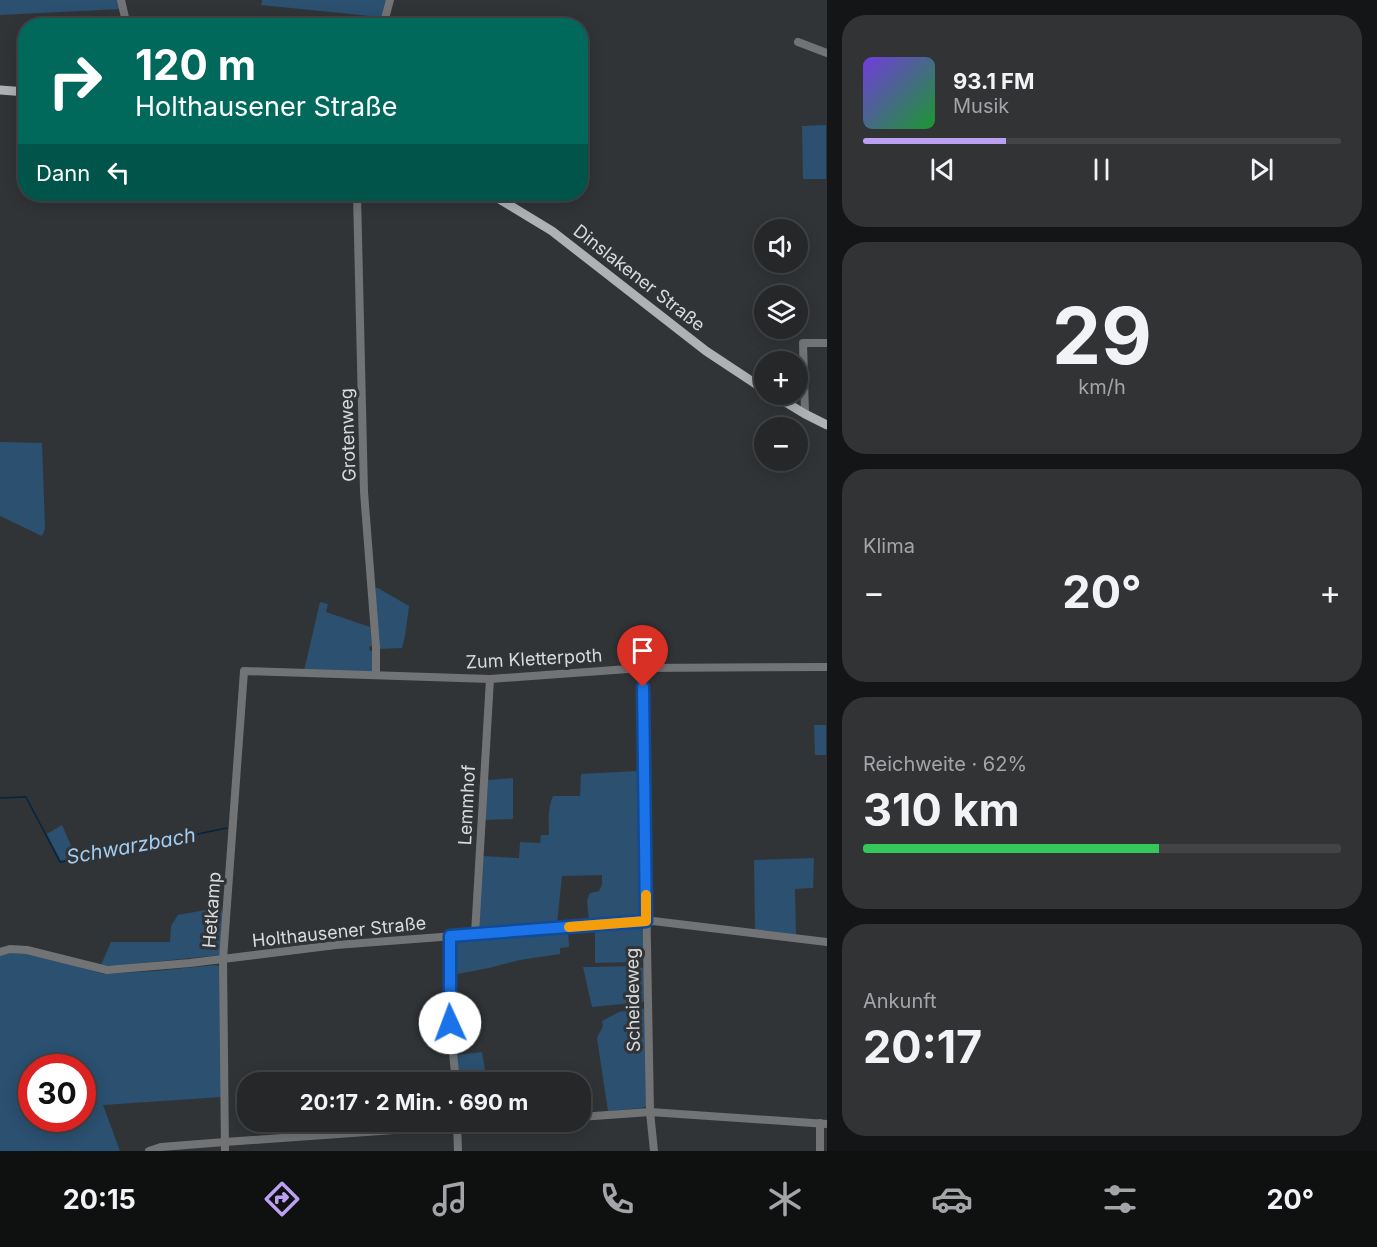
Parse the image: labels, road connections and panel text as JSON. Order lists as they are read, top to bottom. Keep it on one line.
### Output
{"streets":{"main road":["Dinslakener Straße"],"street":["Grotenweg","Zum Kletterpoth","Lemmhof","Hetkamp","Holthausener Straße","Scheideweg"]},"crossings":[["Grotenweg","Zum Kletterpoth"],["Zum Kletterpoth","Lemmhof"],["Zum Kletterpoth","Hetkamp"],["Zum Kletterpoth","Scheideweg"],["Lemmhof","Holthausener Straße"],["Hetkamp","Holthausener Straße"],["Holthausener Straße","Scheideweg"]],"water":["Schwarzbach"],"page":{"turn":["120 m","Holthausener Straße"],"song":["93.1 FM","Musik"],"then":"Dann","map_buttons":["+","−"],"tile":[["29","km/h"],"Klima",["Reichweite · 62%","310 km"],["Ankunft","20:17"]],"heat":["−","20°","+"],"limit":"30","trip":"20:17 · 2 Min. · 690 m","tabs":["20:15","20°"]}}
